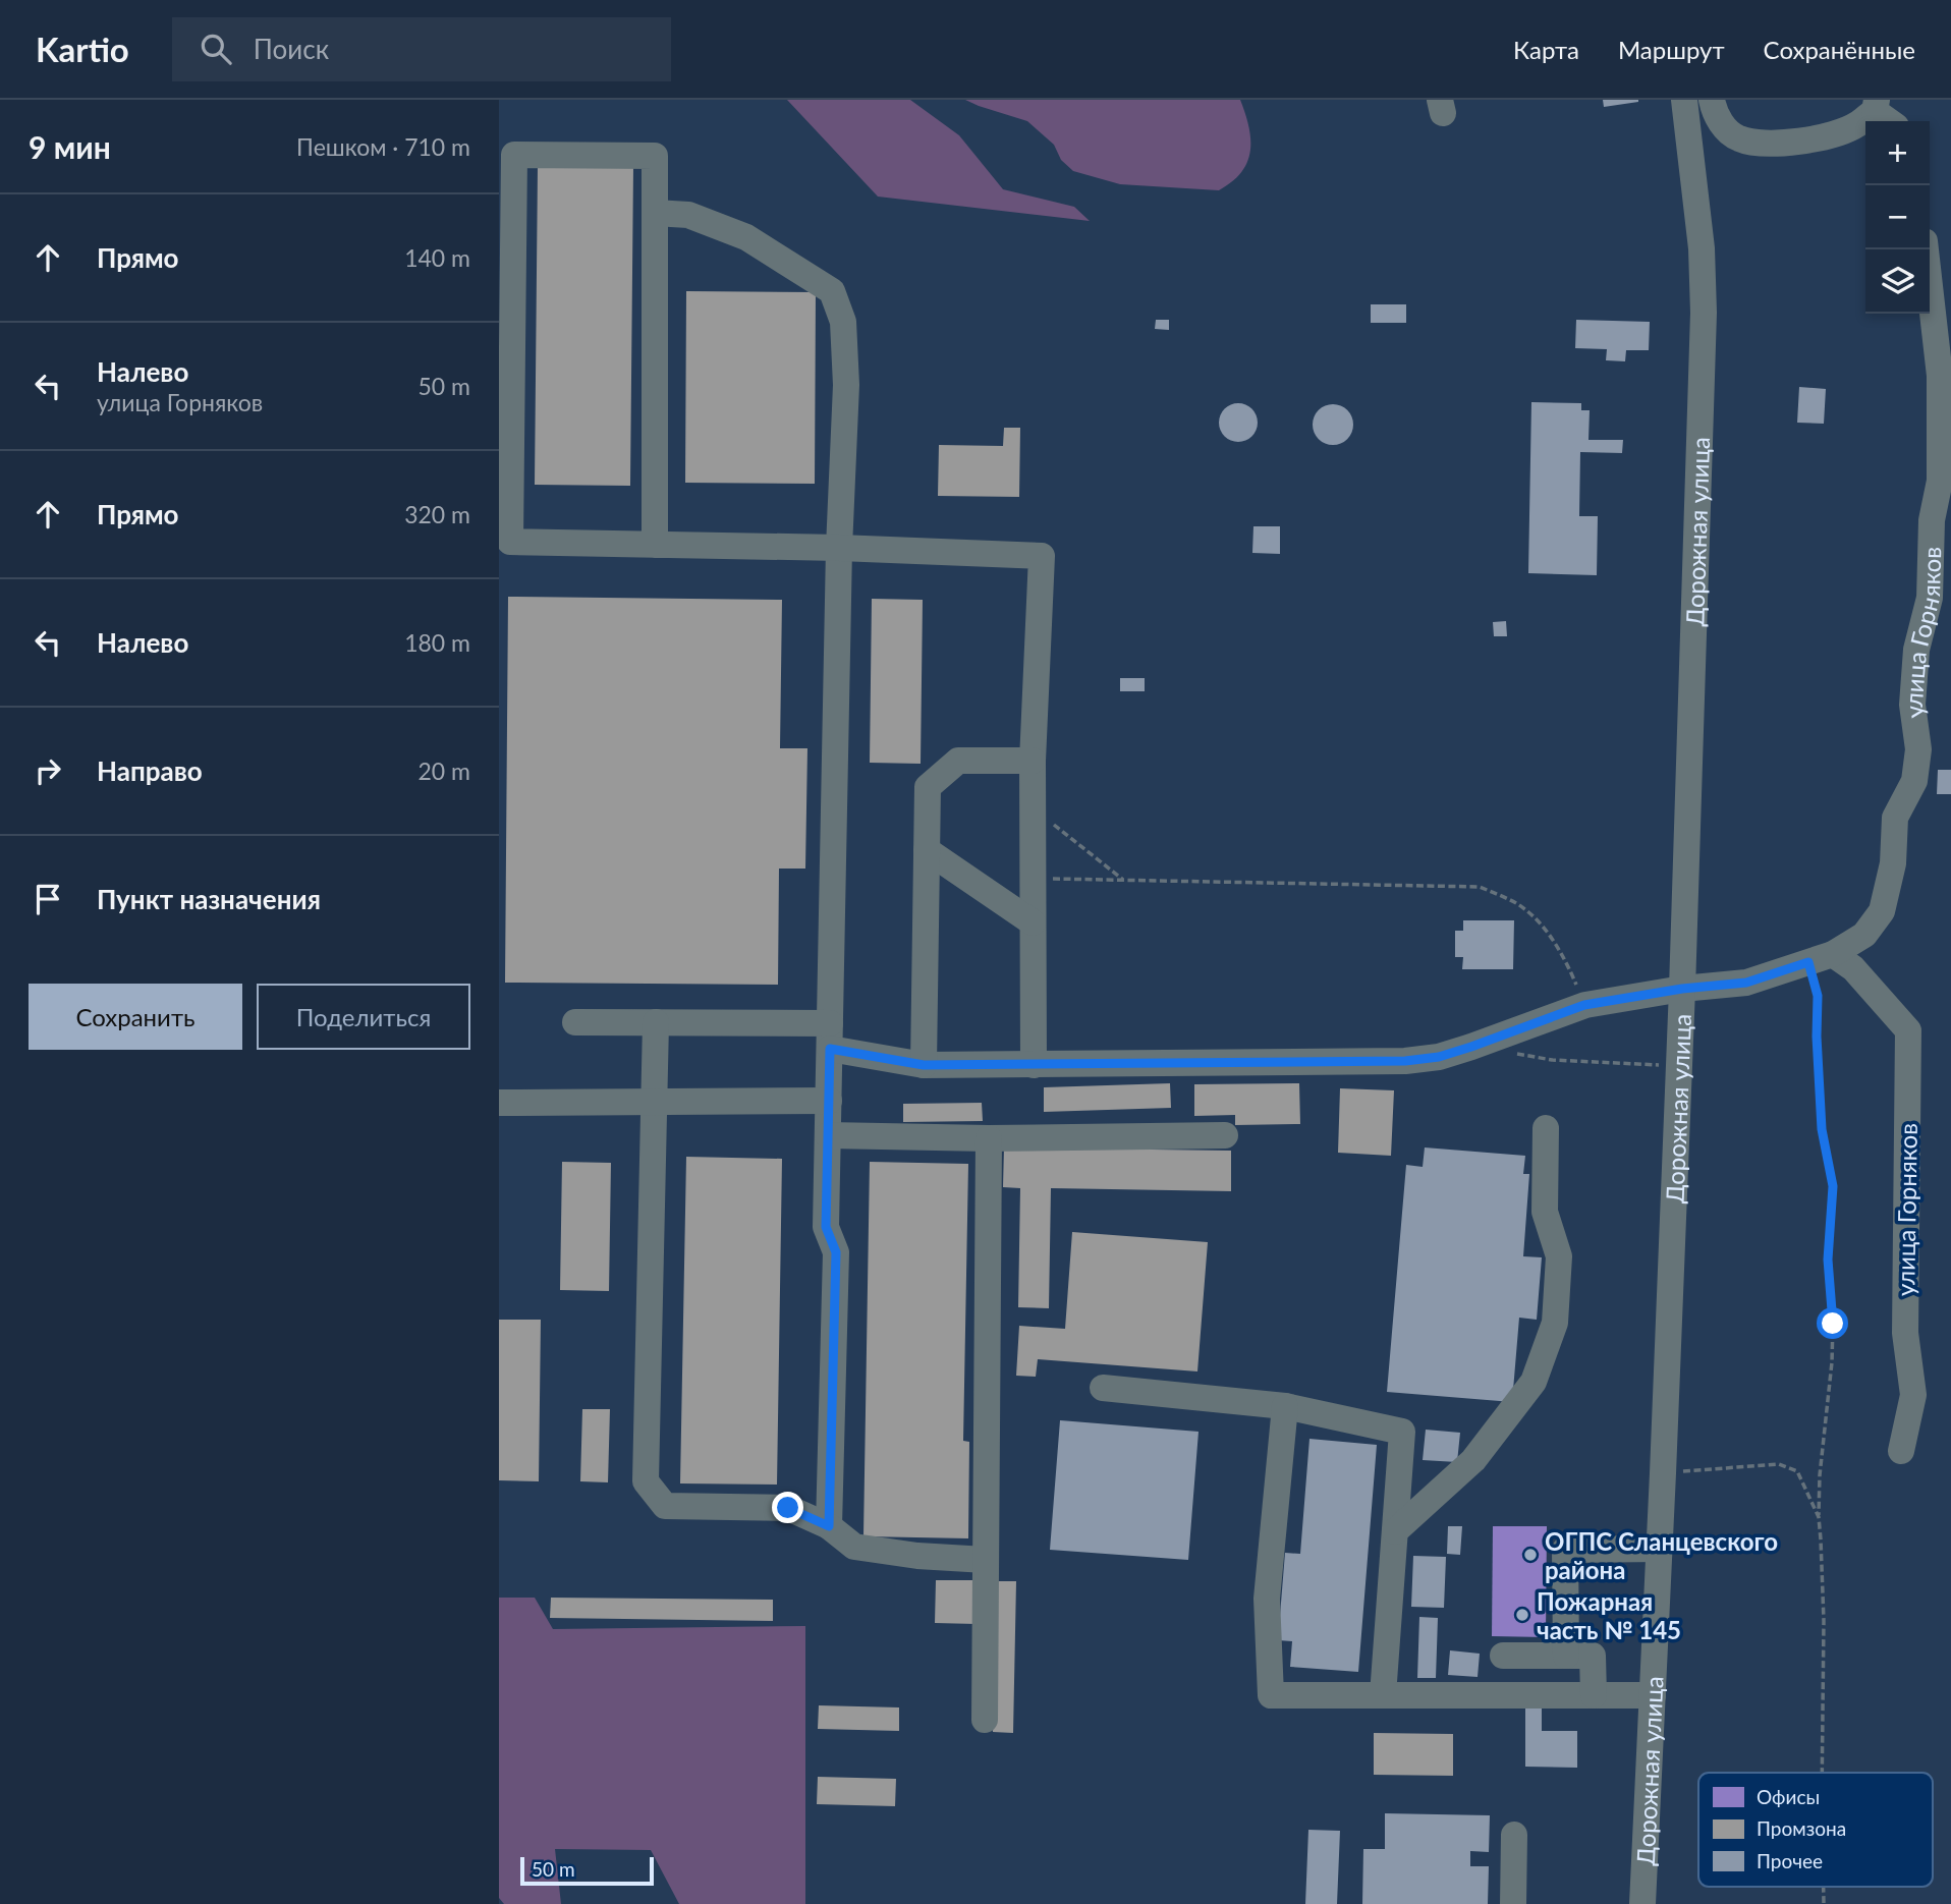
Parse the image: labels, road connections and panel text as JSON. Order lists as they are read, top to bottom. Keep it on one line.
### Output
{"streets":{"street":["Дорожная улица","улица Горняков"]},"crossings":[["Дорожная улица","улица Горняков"]],"places":["ОГПС Сланцевского района","Пожарная часть № 145"],"legend":["Офисы","Промзона","Прочее"],"scale_bar":"50 m","page":{"header":"Kartio","search":"Поиск","nav":["Карта","Маршрут","Сохранённые"],"heading":["9 мин","Пешком · 710 m"],"map_buttons":["+","−"],"list":[["Прямо","140 m"],["Налево","улица Горняков","50 m"],["Прямо","320 m"],["Налево","180 m"],["Направо","20 m"],"Пункт назначения"],"buttons":["Сохранить","Поделиться"],"scale":"50 m"}}
